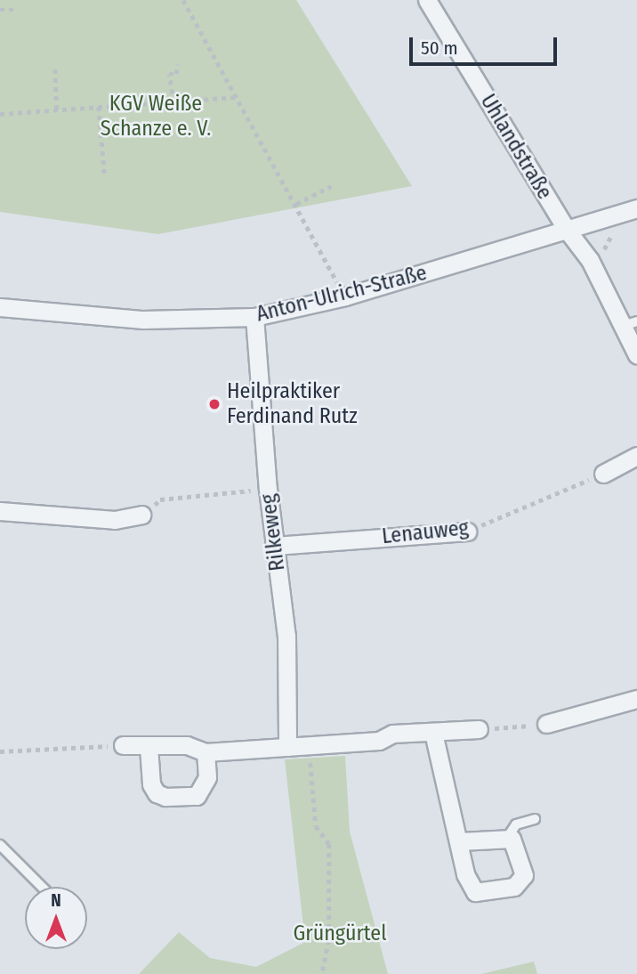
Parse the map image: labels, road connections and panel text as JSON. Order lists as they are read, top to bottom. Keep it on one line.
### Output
{"streets":{"street":["Uhlandstraße","Anton-Ulrich-Straße","Rilkeweg","Lenauweg"]},"crossings":[["Uhlandstraße","Anton-Ulrich-Straße"],["Anton-Ulrich-Straße","Rilkeweg"],["Rilkeweg","Lenauweg"]],"parks":["KGV Weiße Schanze e. V.","Grüngürtel"],"places":["Heilpraktiker Ferdinand Rutz"],"scale_bar":"50 m","north":"top"}
